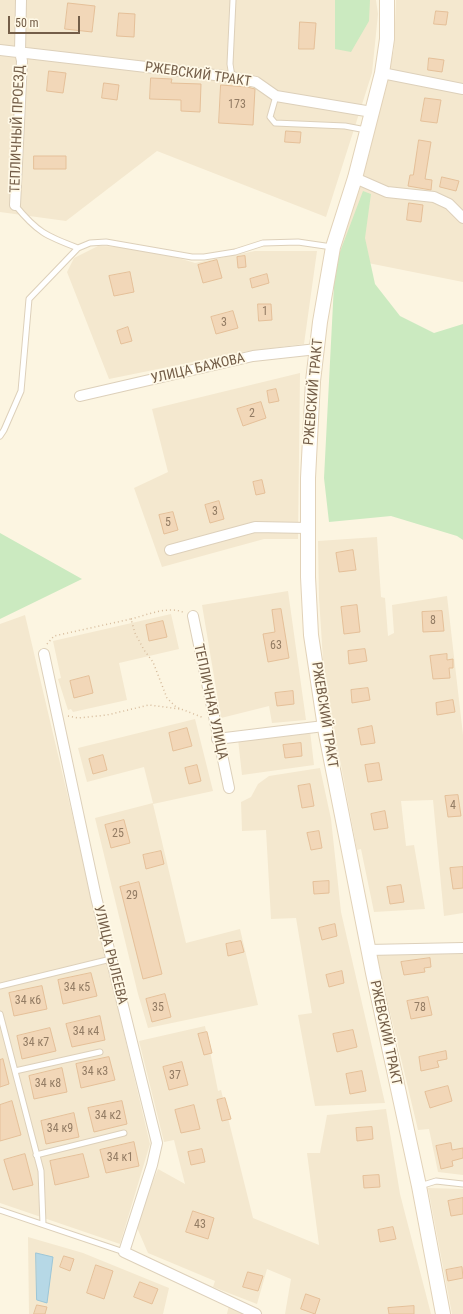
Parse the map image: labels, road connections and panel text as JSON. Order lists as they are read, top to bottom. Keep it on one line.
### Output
{"streets":{"main road":["РЖЕВСКИЙ ТРАКТ"],"street":["ТЕПЛИЧНЫЙ ПРОЕЗД","УЛИЦА БАЖОВА","ТЕПЛИЧНАЯ УЛИЦА","УЛИЦА РЫЛЕЕВА"]},"crossings":[["РЖЕВСКИЙ ТРАКТ","ТЕПЛИЧНЫЙ ПРОЕЗД"],["РЖЕВСКИЙ ТРАКТ","УЛИЦА БАЖОВА"]],"house_numbers":["173","1","3","2","3","5","8","63","4","25","29","34 к5","34 к6","35","78","34 к4","34 к7","34 к3","37","34 к8","34 к2","34 к9","34 к1","43"],"scale_bar":"50 m"}
